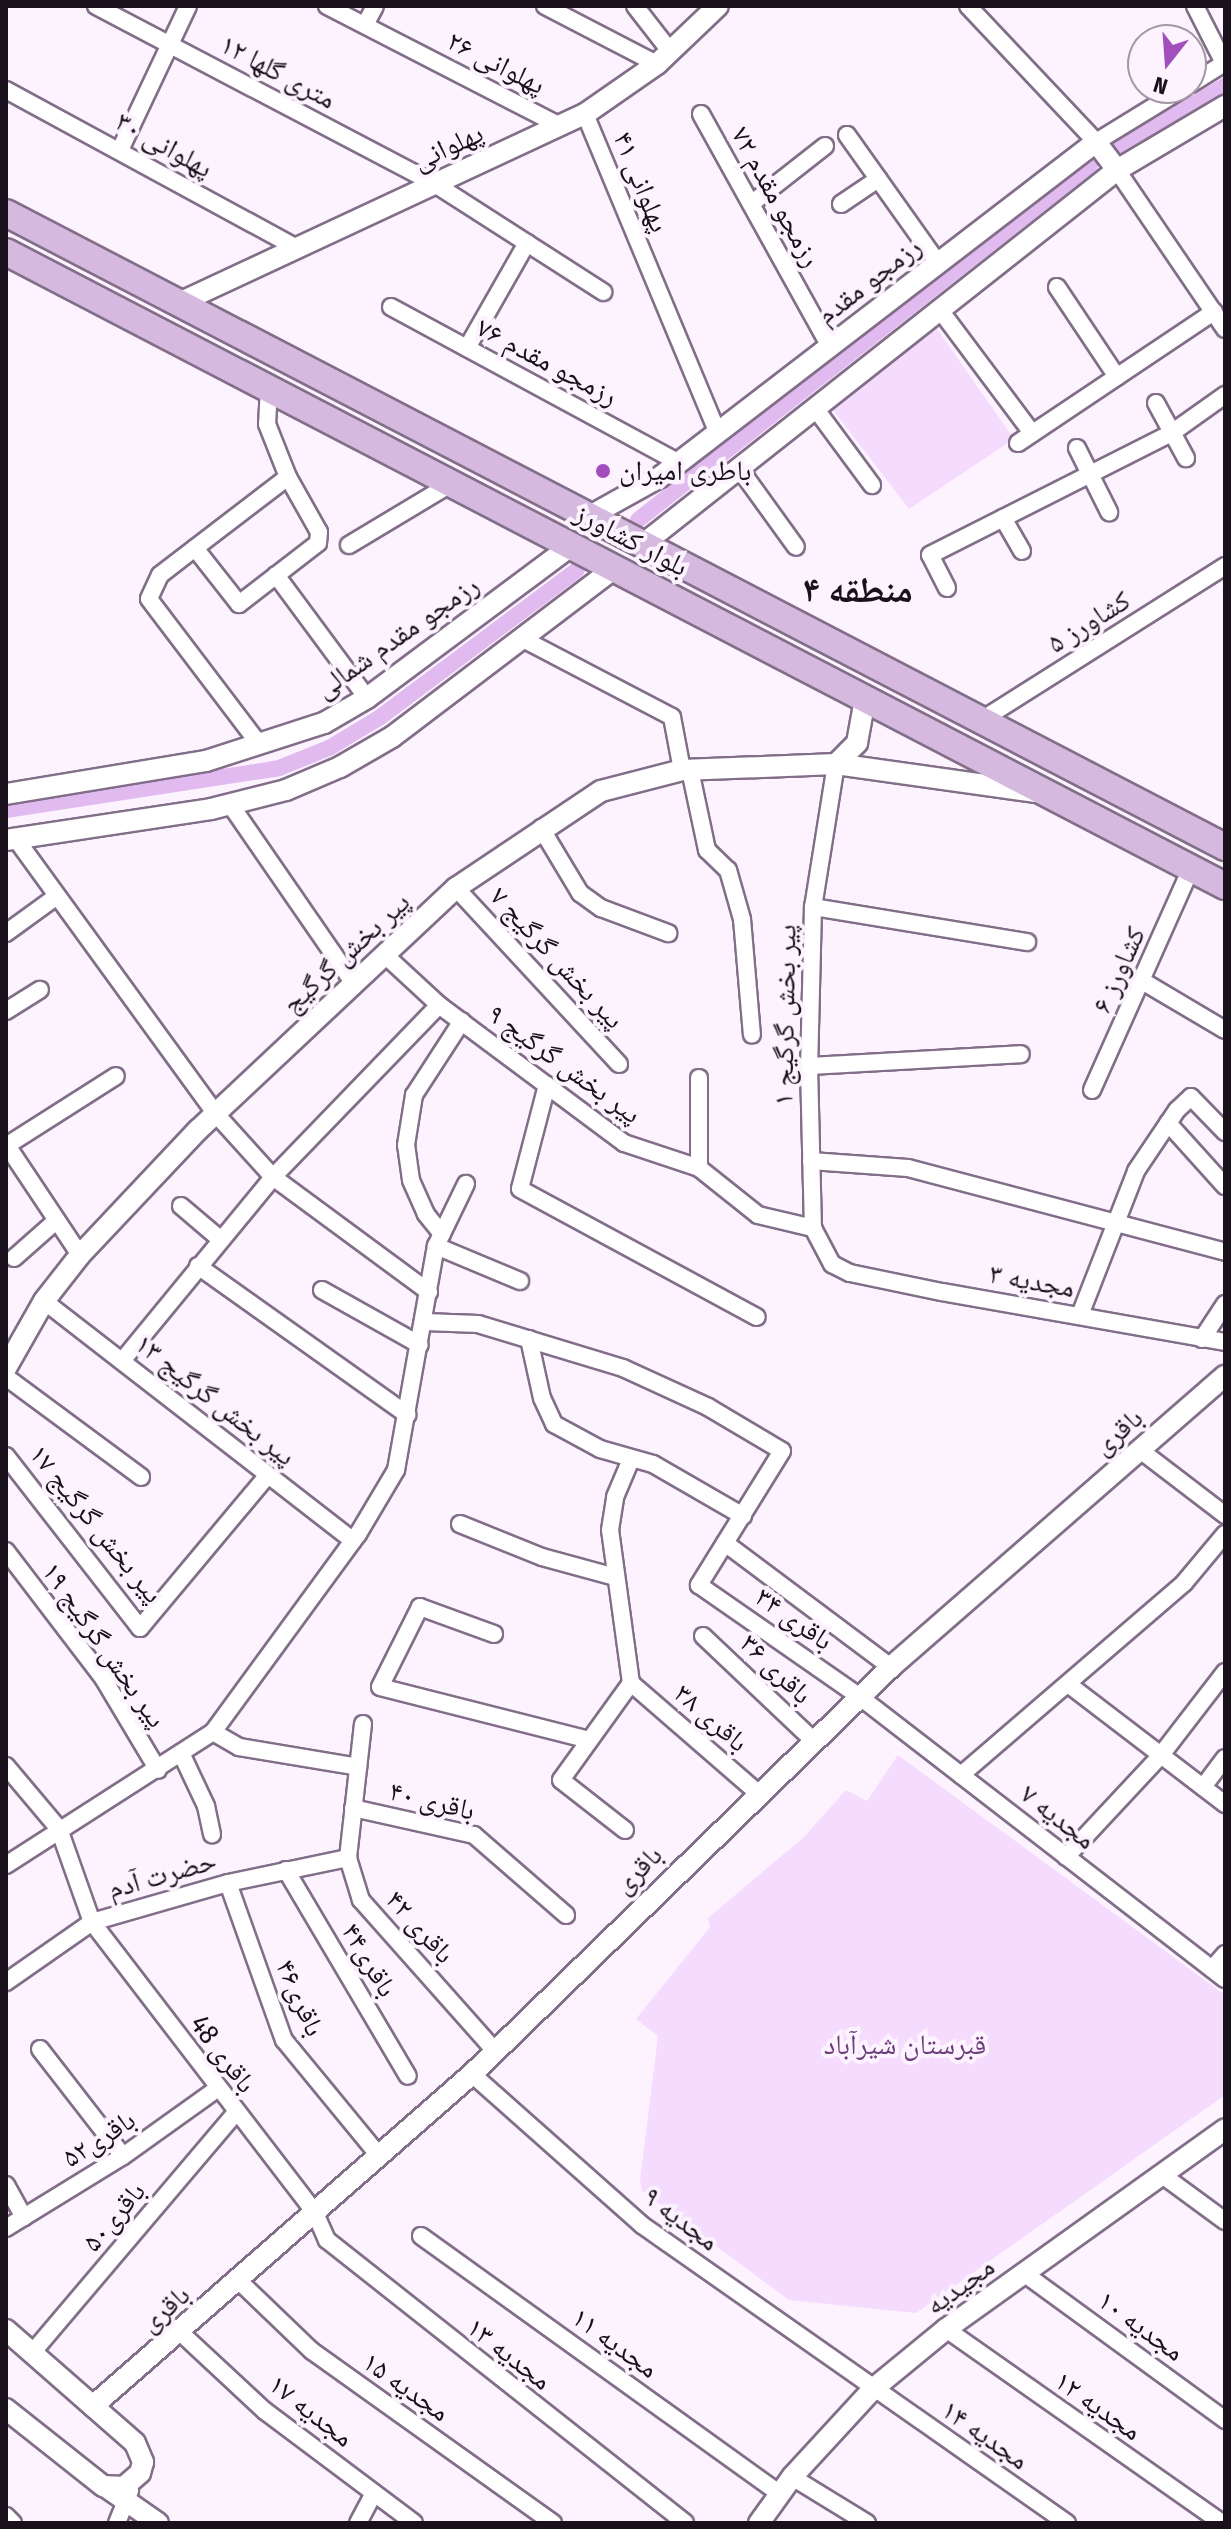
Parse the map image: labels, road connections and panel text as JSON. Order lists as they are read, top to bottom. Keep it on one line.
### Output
{"streets":{"main road":["بلوار کشاورز"],"street":["پهلوانی ۲۶","۱۲ متری گلها","پهلوانی ۳۰","پهلوانی","پهلوانی ۴۱","رزمجو مقدم ۷۲","رزمجو مقدم","رزمجو مقدم ۷۶","کشاورز ۵","رزمجو مقدم شمالی","پیر بخش گرگیج","پیر بخش گرگیج ۷","کشاورز ۶","پیر بخش گرگیج ۱","پیر بخش گرگیج ۹","مجدیه ۳","پیر بخش گرگیج ۱۳","باقری","پیر بخش گرگیج ۱۷","باقری ۳۴","پیر بخش گرگیج ۱۹","باقری ۳۶","باقری ۳۸","باقری ۴۰","مجدیه ۷","حضرت آدم","باقری ۴۲","باقری۴۴","باقری۴۶","باقری 48","باقری۵۲","باقری۵۰","مجدیه ۹","مجیدیه","مجدیه ۱۰","مجدیه ۱۱","مجدیه ۱۳","مجدیه ۱۵","مجدیه ۱۲","مجدیه ۱۷","مجدیه ۱۴"]},"crossings":[["پهلوانی ۲۶","پهلوانی"],["۱۲ متری گلها","پهلوانی"],["پهلوانی ۳۰","پهلوانی"],["پهلوانی","پهلوانی ۴۱"],["پهلوانی","بلوار کشاورز"],["پهلوانی ۴۱","رزمجو مقدم"],["رزمجو مقدم ۷۲","رزمجو مقدم"],["رزمجو مقدم","رزمجو مقدم ۷۶"],["رزمجو مقدم","بلوار کشاورز"],["بلوار کشاورز","کشاورز ۵"],["بلوار کشاورز","رزمجو مقدم شمالی"],["بلوار کشاورز","پیر بخش گرگیج"],["بلوار کشاورز","کشاورز ۶"],["پیر بخش گرگیج","پیر بخش گرگیج ۷"],["پیر بخش گرگیج","پیر بخش گرگیج ۱"],["پیر بخش گرگیج","پیر بخش گرگیج ۹"],["پیر بخش گرگیج","پیر بخش گرگیج ۱۳"],["پیر بخش گرگیج ۱","پیر بخش گرگیج ۹"],["پیر بخش گرگیج ۱","مجدیه ۳"],["پیر بخش گرگیج ۱۳","پیر بخش گرگیج ۱۷"],["باقری","باقری ۳۴"],["باقری","باقری ۳۶"],["باقری","باقری ۳۸"],["باقری","مجدیه ۷"],["باقری","باقری ۴۲"],["باقری","باقری۴۶"],["باقری","باقری 48"],["باقری","مجدیه ۹"],["باقری","مجدیه ۱۳"],["باقری","مجدیه ۱۵"],["باقری","مجدیه ۱۷"],["باقری ۳۴","مجدیه ۷"],["باقری ۴۰","باقری ۴۲"],["حضرت آدم","باقری ۴۲"],["حضرت آدم","باقری۴۴"],["حضرت آدم","باقری۴۶"],["حضرت آدم","باقری 48"],["باقری 48","باقری۵۲"],["باقری 48","باقری۵۰"],["باقری 48","مجدیه ۱۳"],["مجدیه ۹","مجیدیه"],["مجدیه ۹","مجدیه ۱۴"],["مجیدیه","مجدیه ۱۰"],["مجیدیه","مجدیه ۱۱"],["مجیدیه","مجدیه ۱۲"],["مجیدیه","مجدیه ۱۴"]],"districts":["منطقه ۴"],"parks":["قبرستان شیرآباد"],"places":["باطری امیران"],"north":"bottom"}
